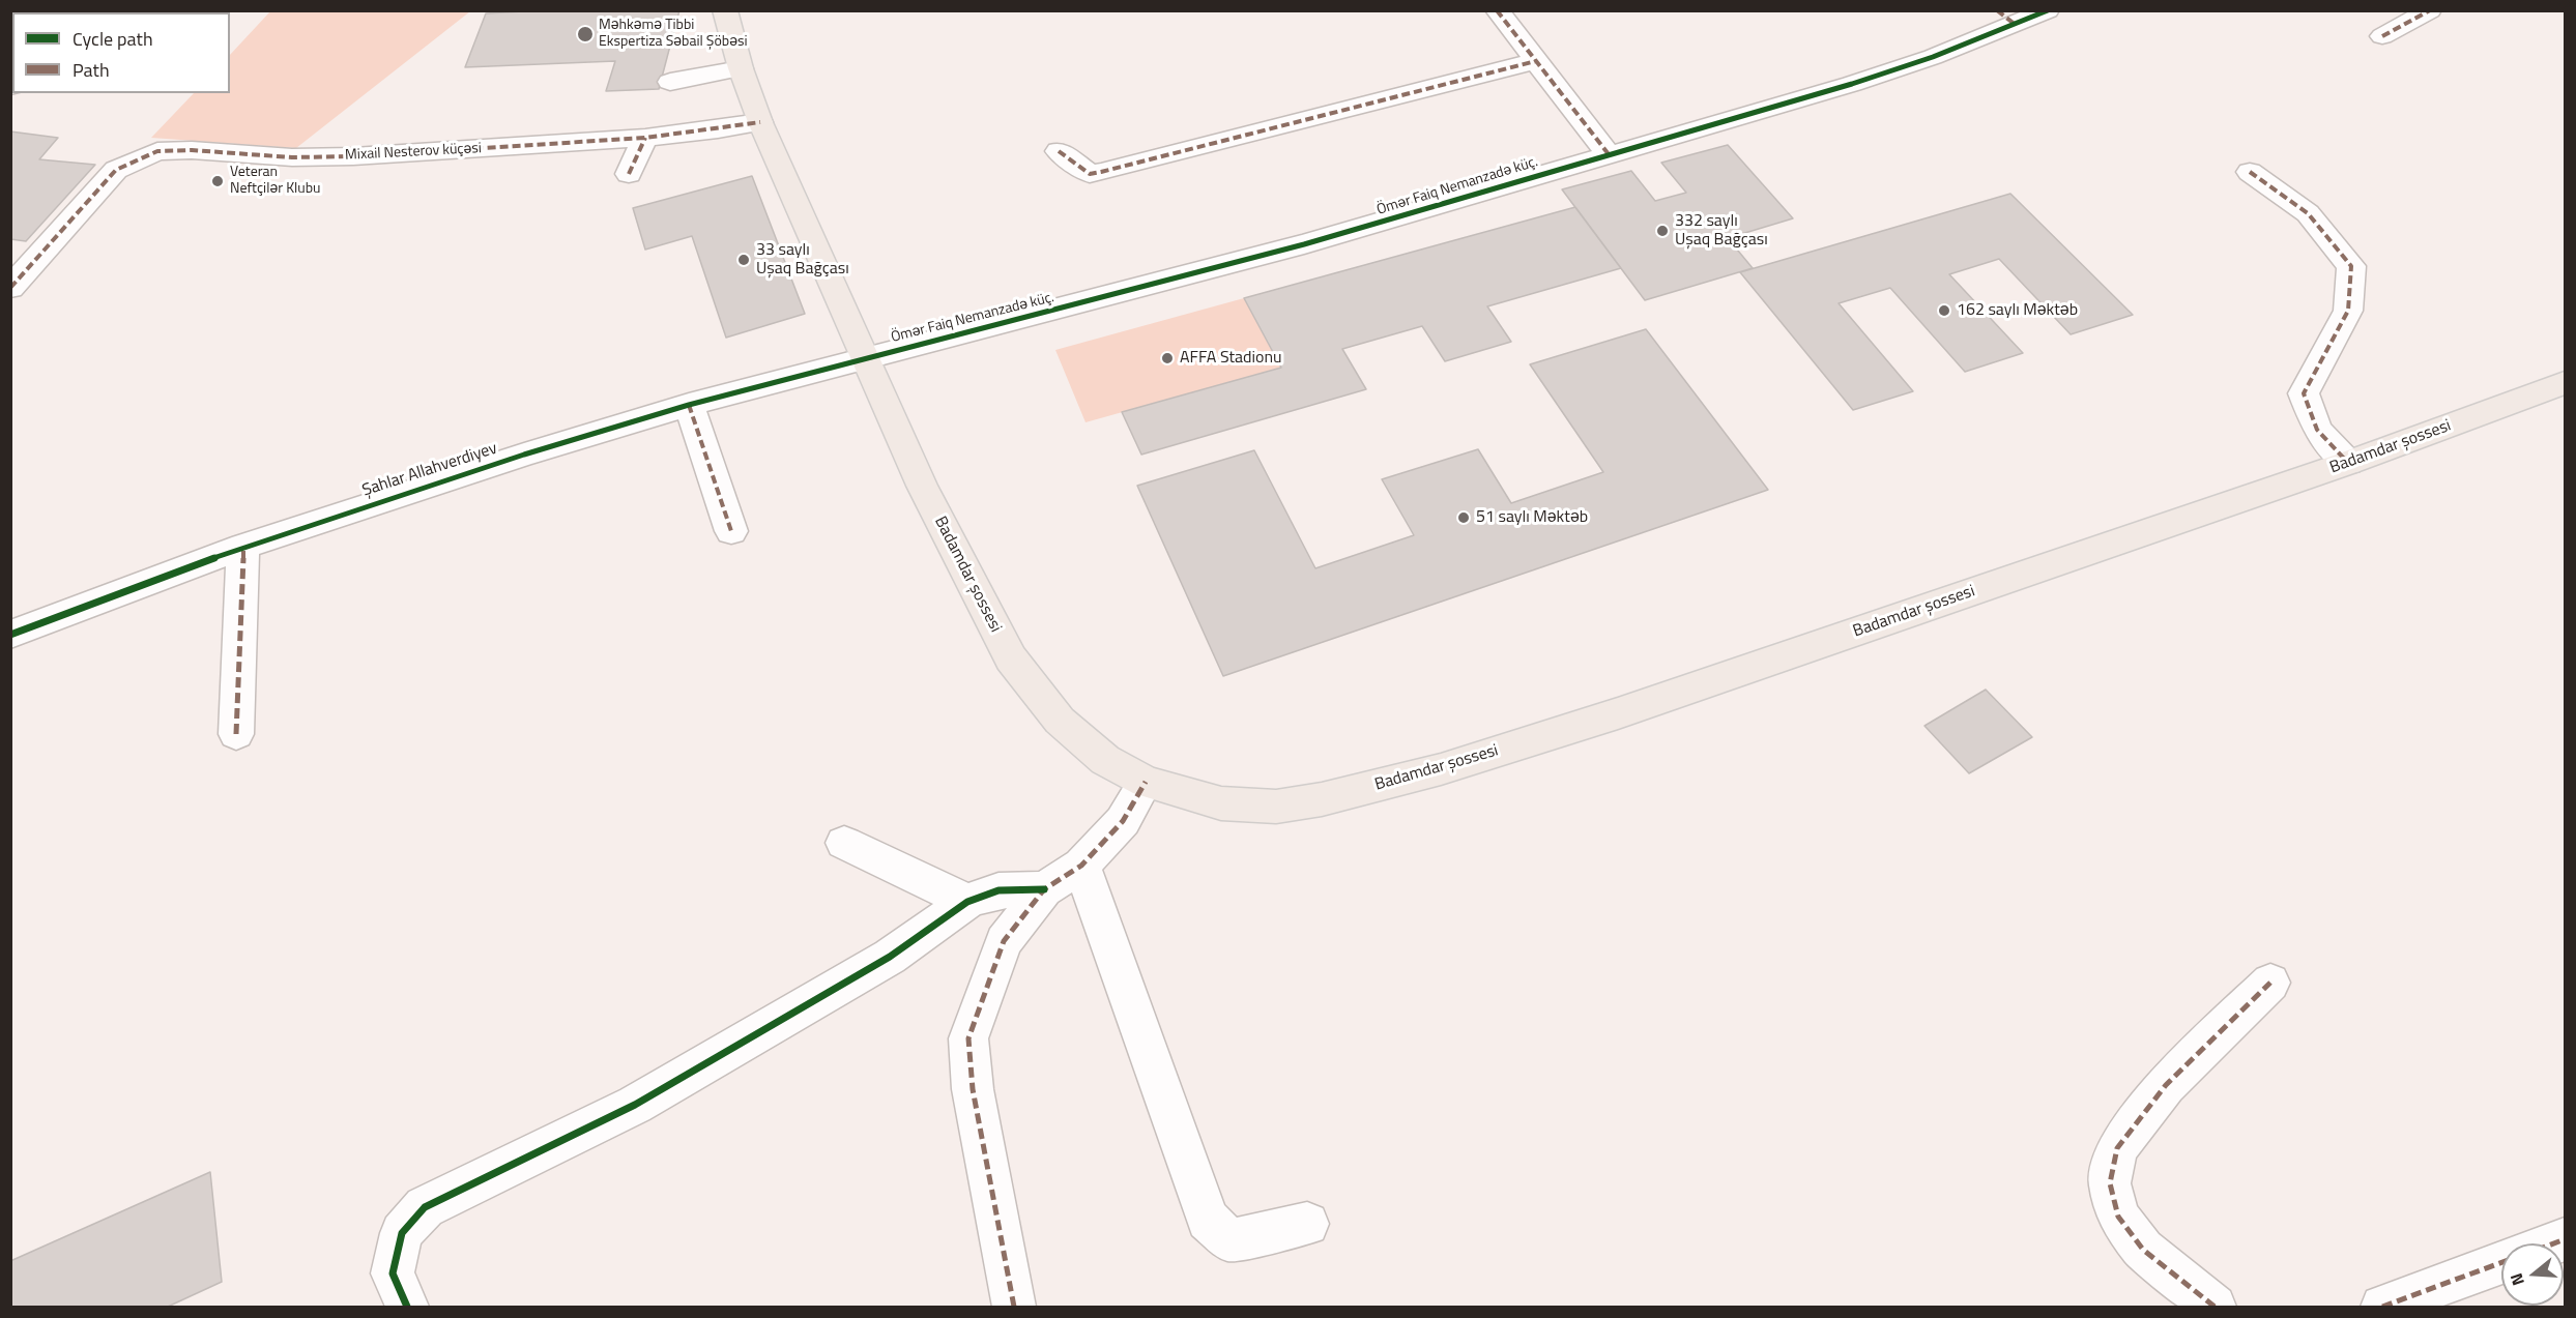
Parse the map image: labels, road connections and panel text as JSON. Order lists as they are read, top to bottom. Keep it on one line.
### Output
{"streets":{"main road":["Badamdar şossesi"],"street":["Mixail Nesterov küçəsi","Ömər Faiq Nemanzadə küç.","Şahlar Allahverdiyev"]},"crossings":[["Mixail Nesterov küçəsi","Badamdar şossesi"],["Ömər Faiq Nemanzadə küç.","Badamdar şossesi"],["Ömər Faiq Nemanzadə küç.","Şahlar Allahverdiyev"],["Badamdar şossesi","Şahlar Allahverdiyev"]],"places":["Məhkəmə Tibbi Ekspertiza Səbail Şöbəsi","Veteran Neftçilər Klubu","332 saylı Uşaq Bağçası","33 saylı Uşaq Bağçası","162 saylı Məktəb","AFFA Stadionu","51 saylı Məktəb"],"legend":["Cycle path","Path"],"north":"left"}
